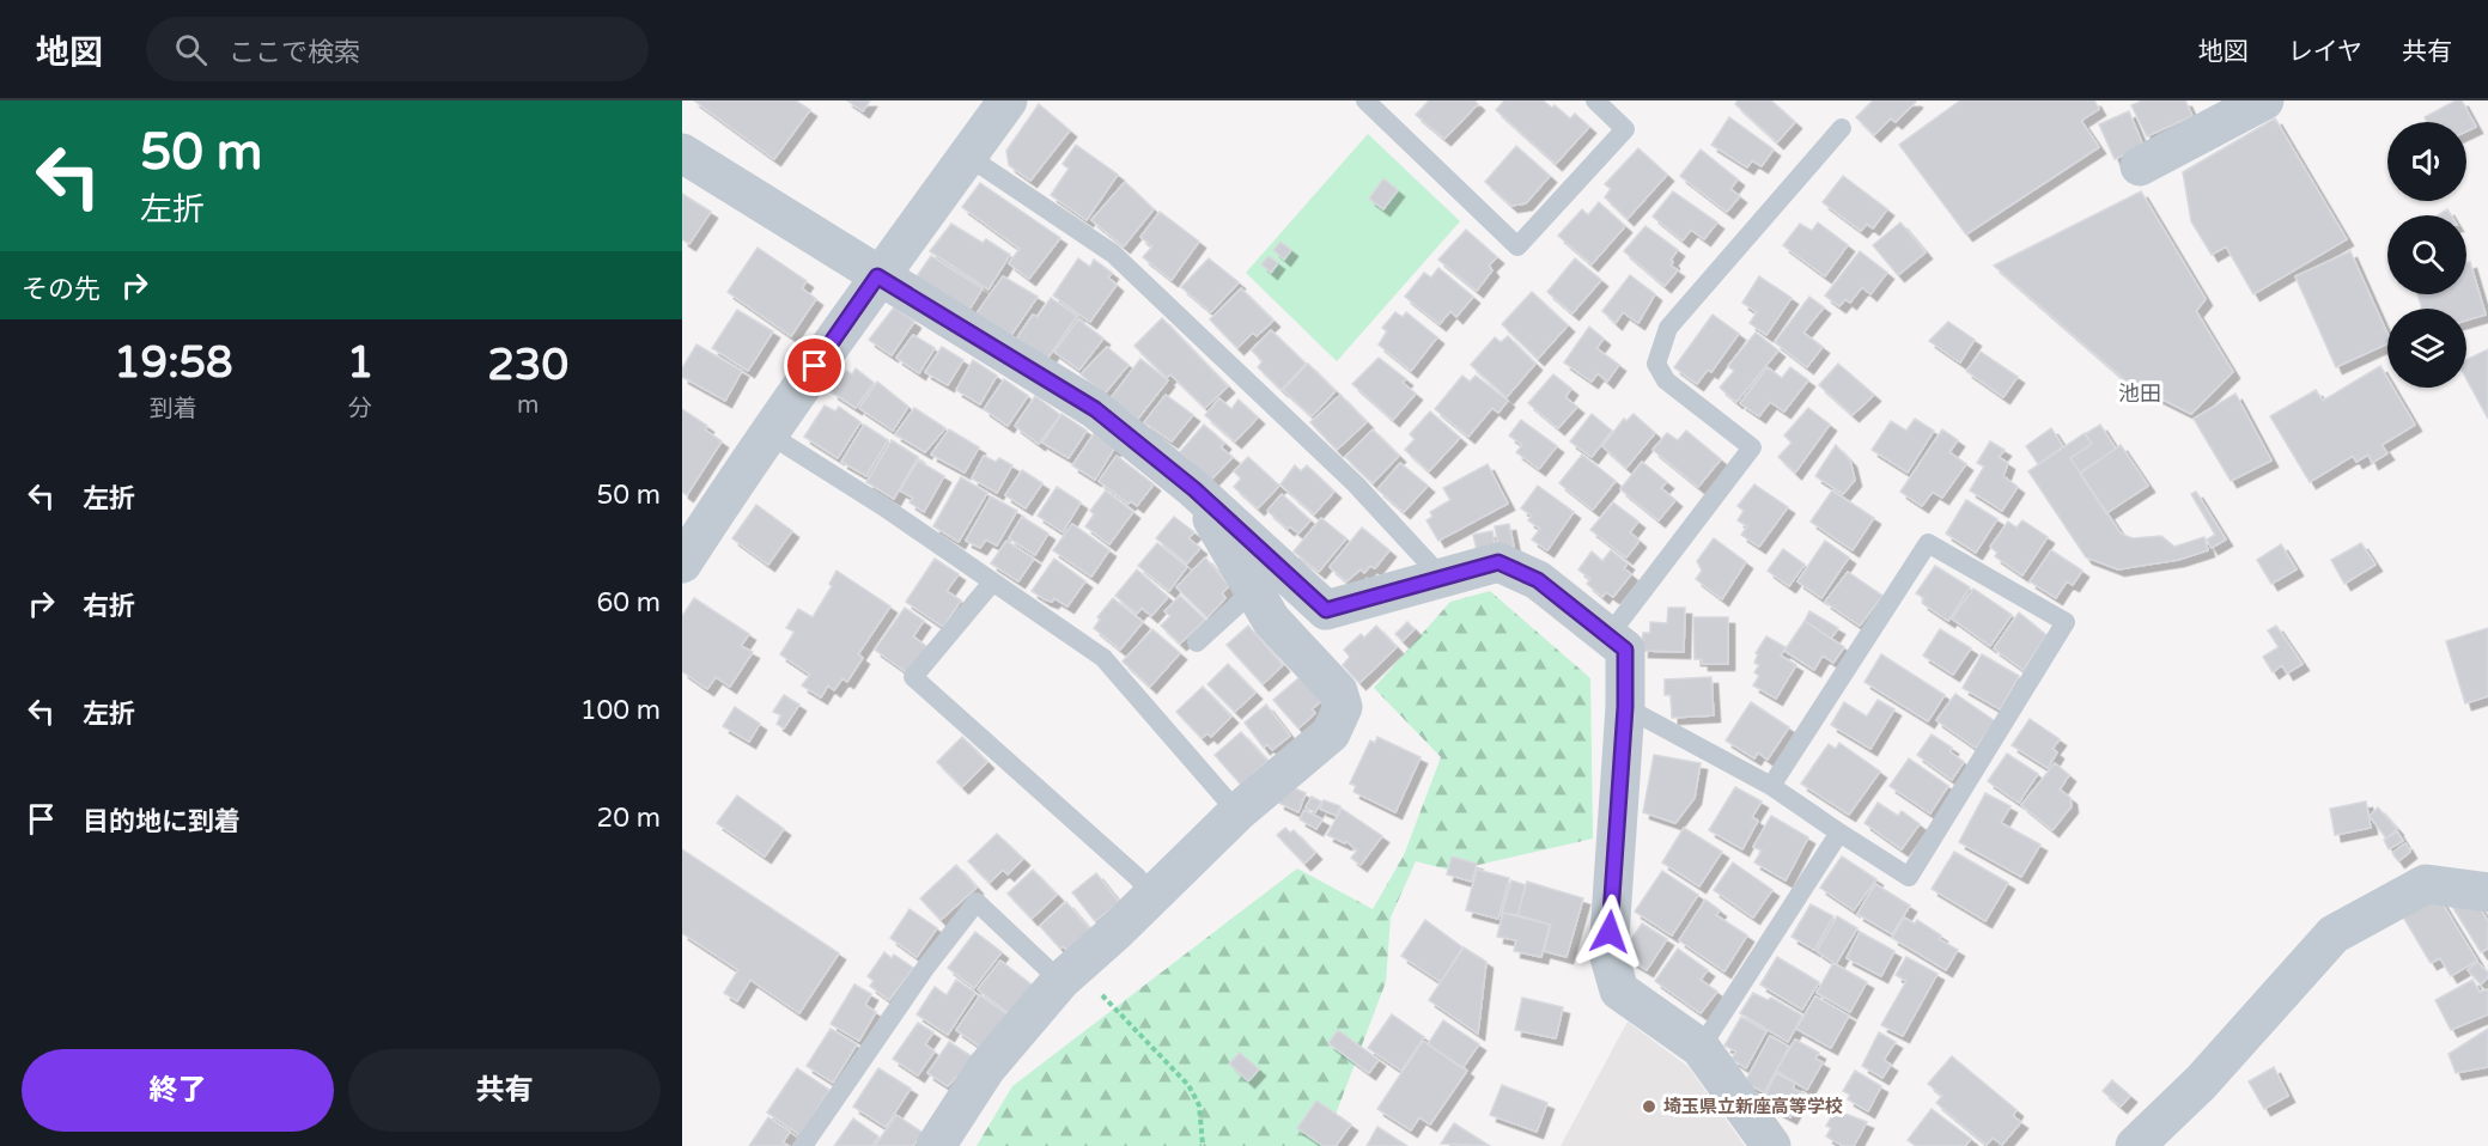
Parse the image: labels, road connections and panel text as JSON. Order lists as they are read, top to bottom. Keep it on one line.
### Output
{"districts":["池田"],"places":["埼玉県立新座高等学校"],"page":{"header":"地図","search":"ここで検索","nav":["地図","レイヤ","共有"],"turn":["50 m","左折"],"then":"その先","eta":["19:58","到着","1","分","230","m"],"list":[{"name":"左折","value":"50 m"},{"name":"右折","value":"60 m"},{"name":"左折","value":"100 m"},{"name":"目的地に到着","value":"20 m"}],"buttons":["終了","共有"]}}
